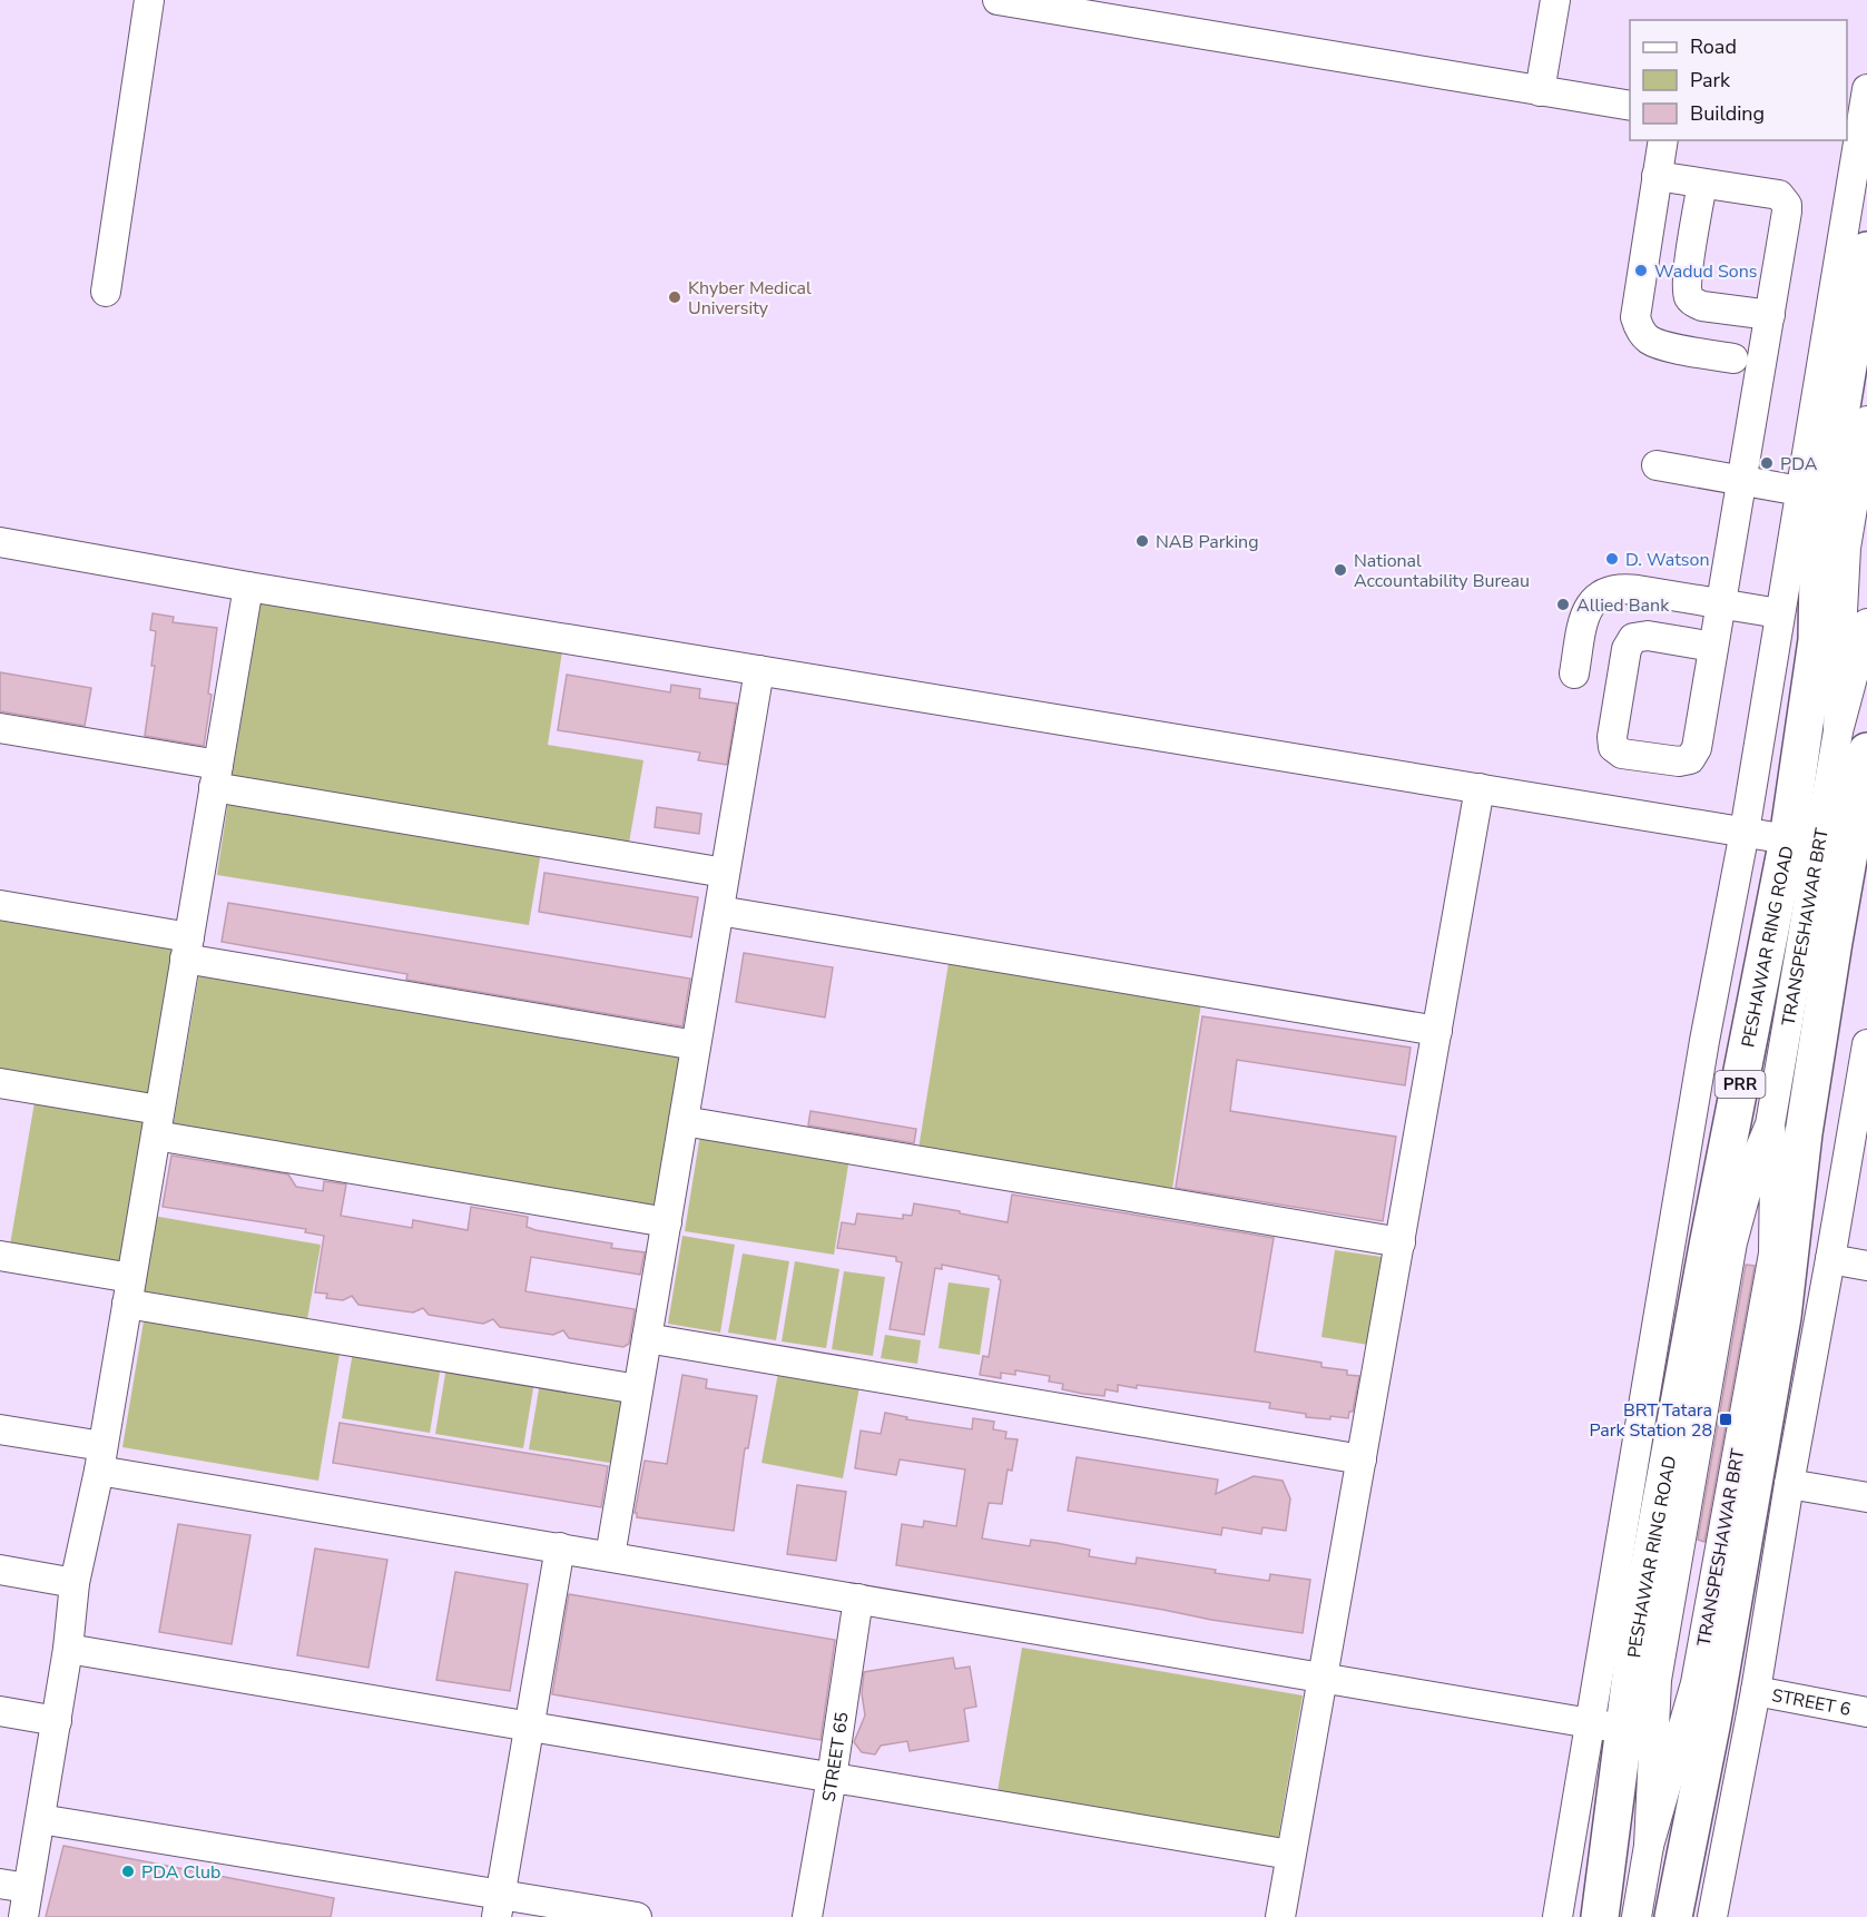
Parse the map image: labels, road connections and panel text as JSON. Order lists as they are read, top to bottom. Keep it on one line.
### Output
{"streets":{"highway":["PESHAWAR RING ROAD","PRR"],"street":["TRANSPESHAWAR BRT","STREET 6","STREET 65"]},"places":{"other":["Wadud Sons","Khyber Medical University","PDA","NAB Parking","D. Watson","National Accountability Bureau","Allied Bank","PDA Club"],"transit":["BRT Tatara Park Station 28"]},"legend":["Road","Park","Building"]}
